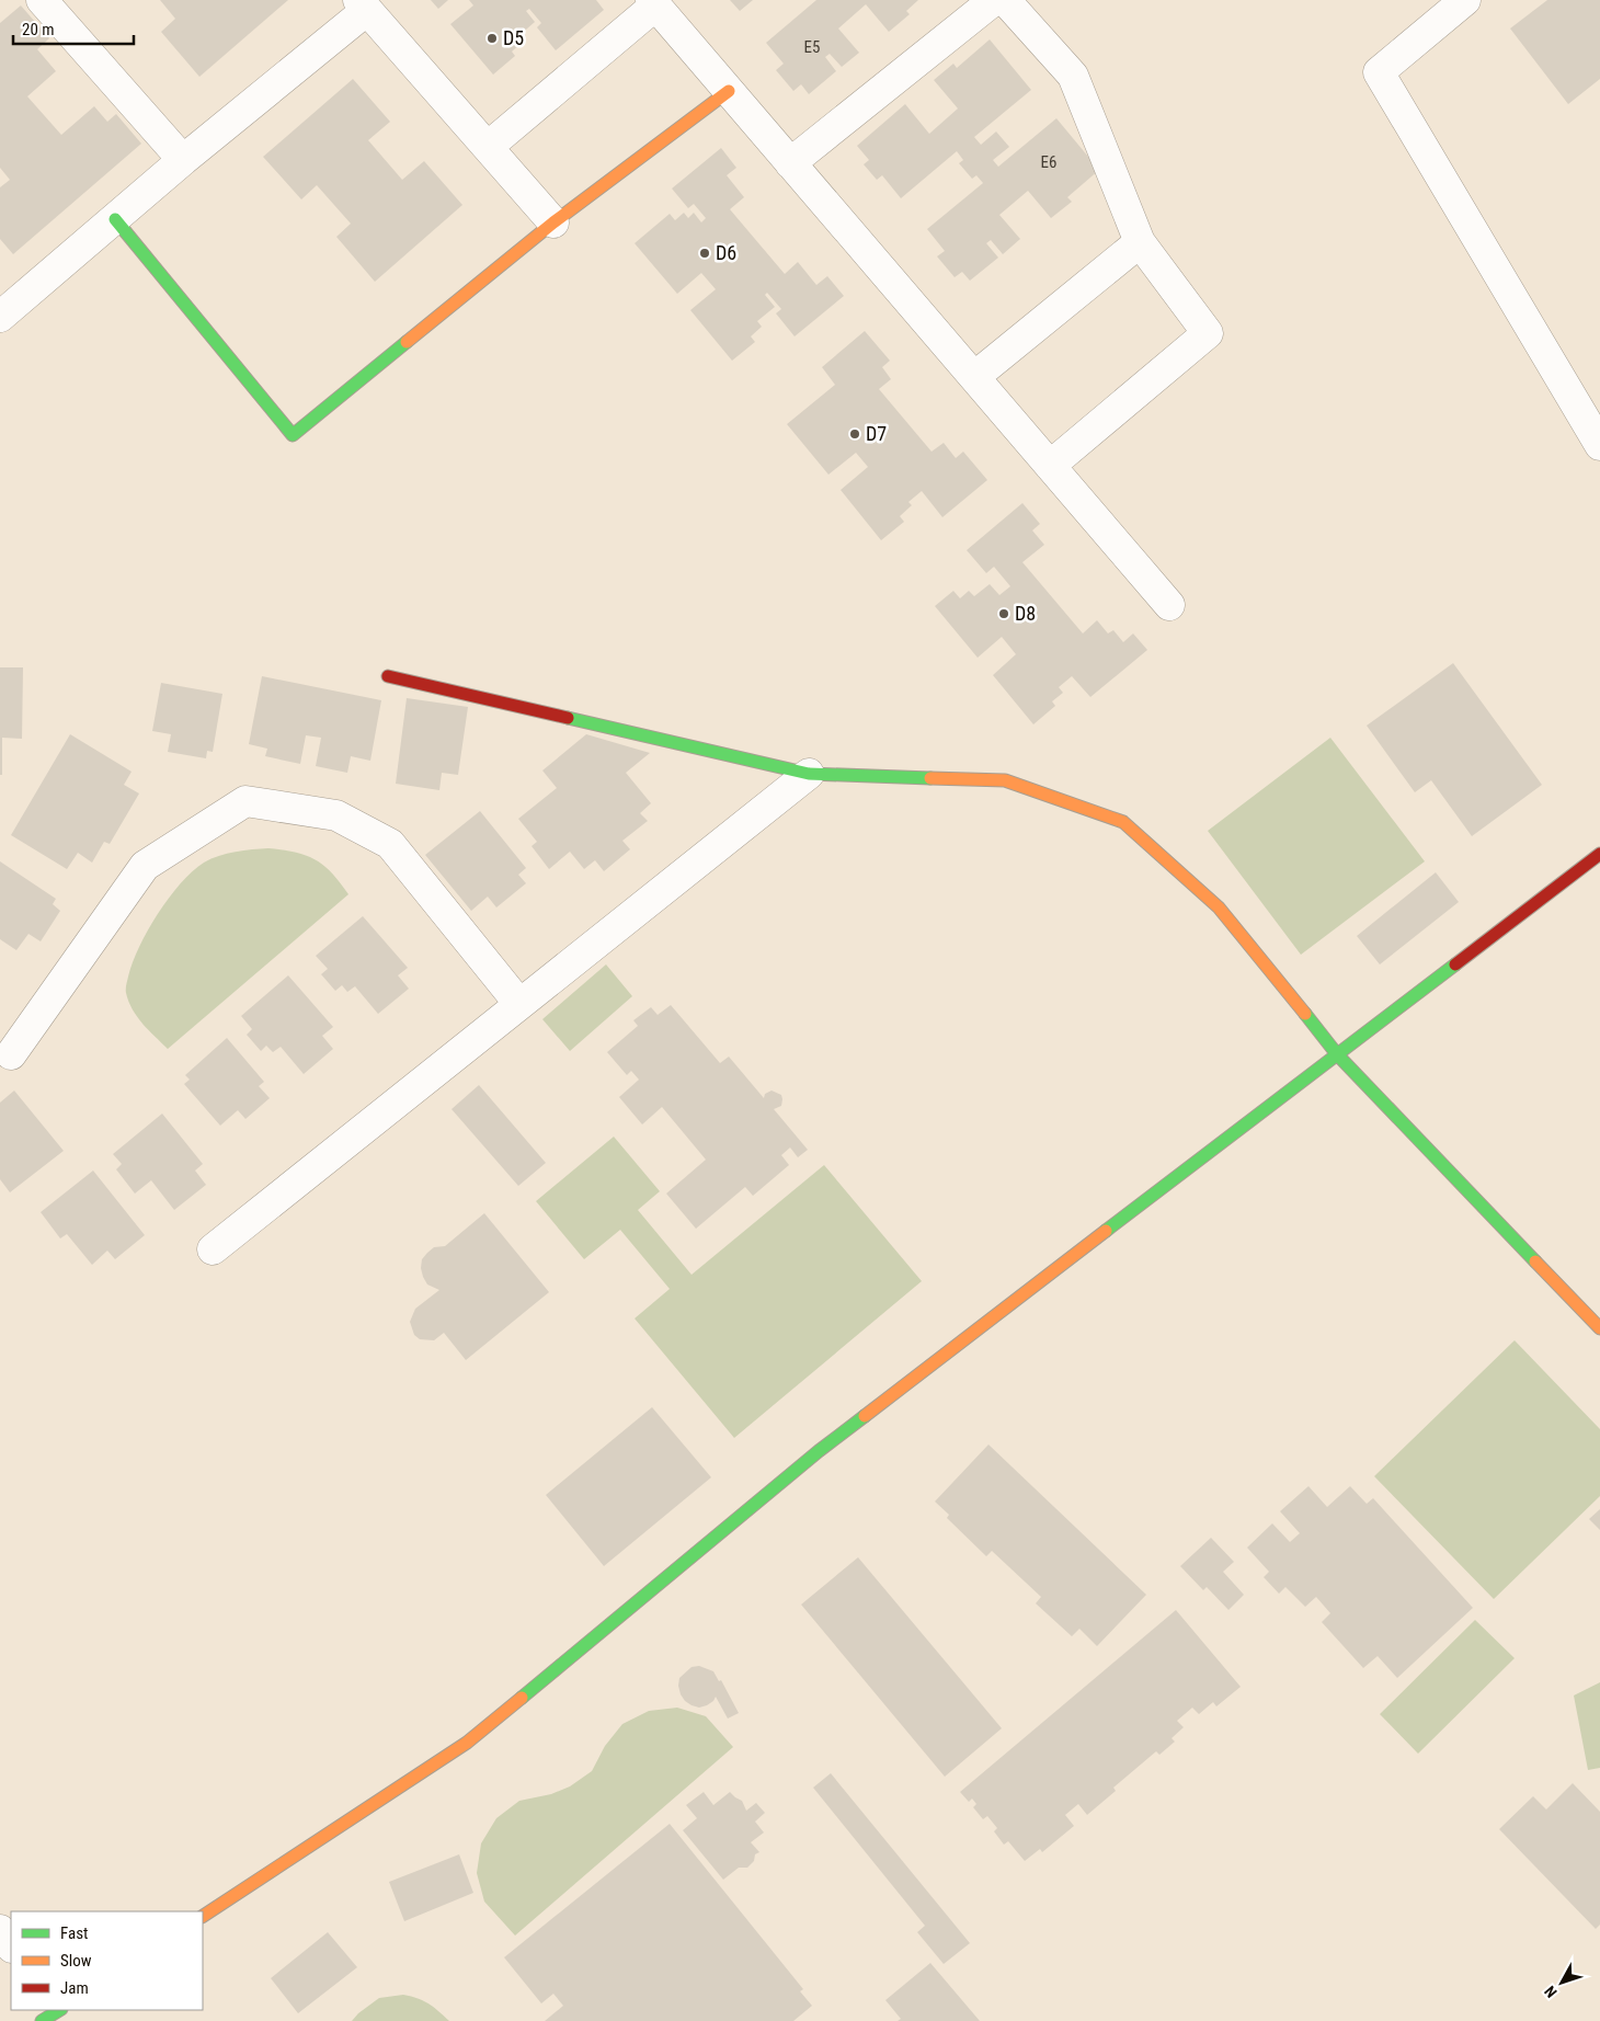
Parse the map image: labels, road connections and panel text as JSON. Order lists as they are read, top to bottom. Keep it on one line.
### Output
{"places":["D5","D6","D7","D8"],"house_numbers":["E5","E6"],"legend":["Fast","Slow","Jam"],"scale_bar":"20 m","north":"bottom left"}
